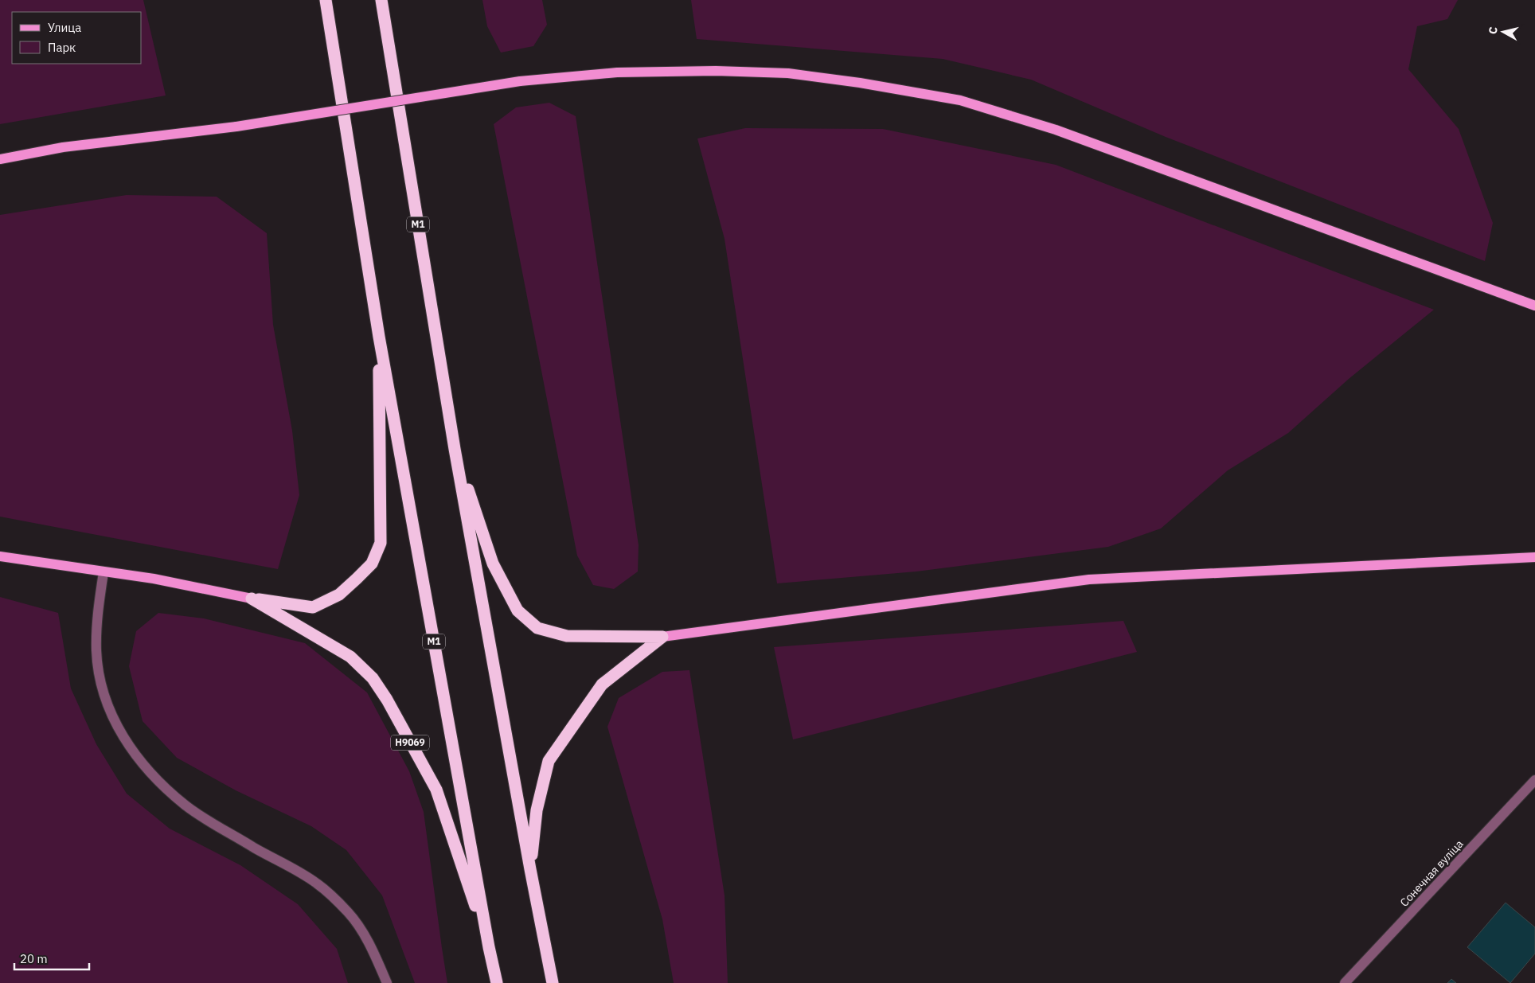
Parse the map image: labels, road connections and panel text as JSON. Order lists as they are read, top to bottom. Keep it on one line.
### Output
{"streets":{"highway":["М1","Н9069"],"street":["Сонечная вуліца"]},"crossings":[["М1","Н9069"]],"legend":["Улица","Парк"],"scale_bar":"20 m","north":"left"}
